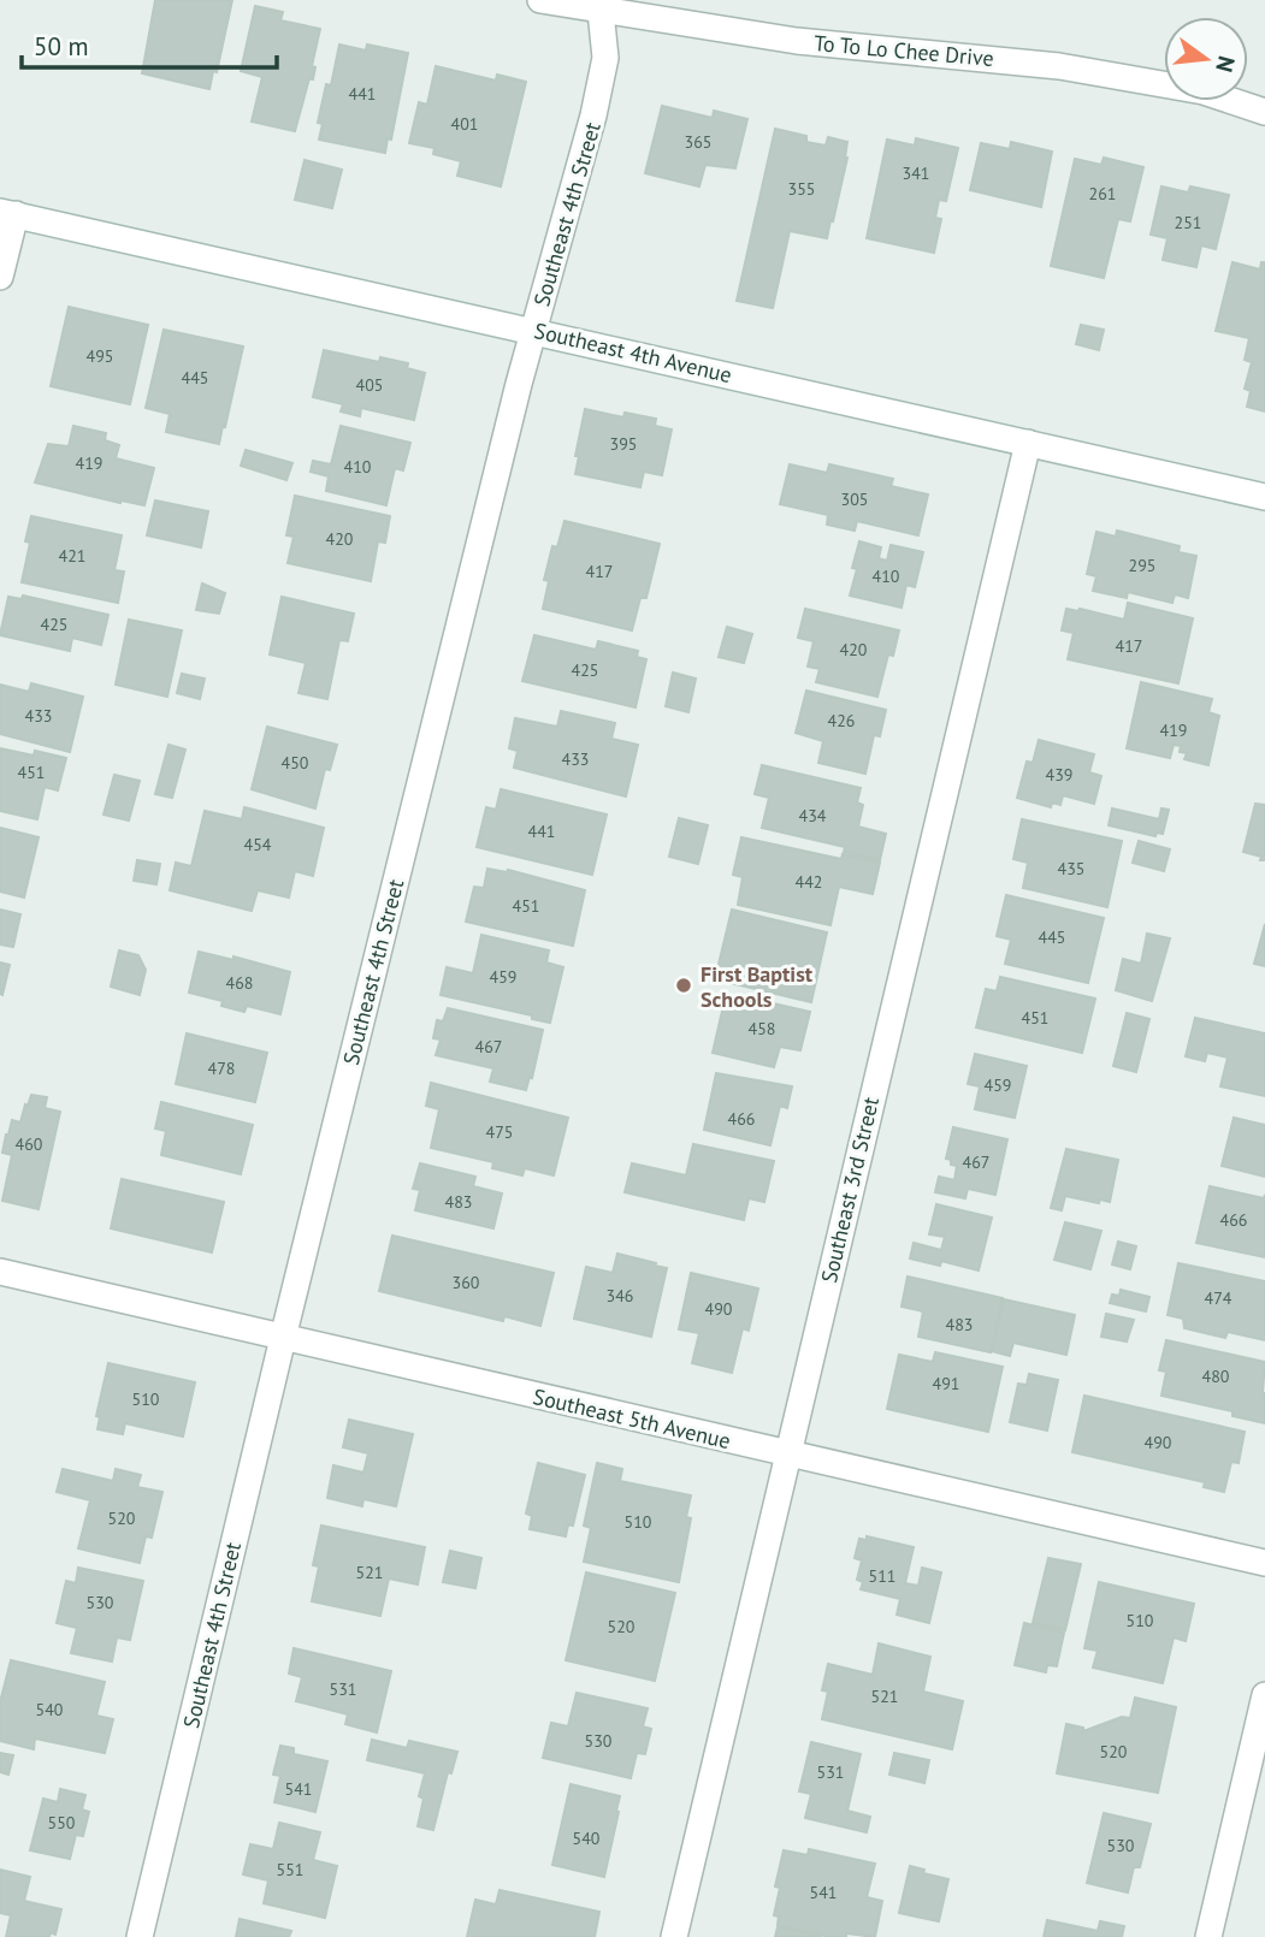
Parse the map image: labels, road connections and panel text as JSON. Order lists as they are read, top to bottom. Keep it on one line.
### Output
{"streets":{"street":["To To Lo Chee Drive","Southeast 4th Street","Southeast 4th Avenue","Southeast 3rd Street","Southeast 5th Avenue"]},"crossings":[["To To Lo Chee Drive","Southeast 4th Street"],["Southeast 4th Street","Southeast 4th Avenue"],["Southeast 4th Street","Southeast 5th Avenue"],["Southeast 4th Avenue","Southeast 3rd Street"],["Southeast 3rd Street","Southeast 5th Avenue"]],"places":["First Baptist Schools"],"house_numbers":["441","401","365","341","355","261","251","495","445","405","395","419","410","305","420","421","295","417","410","425","417","420","425","433","426","419","433","450","451","439","434","441","454","435","442","451","445","459","468","451","458","467","478","459","466","475","460","467","483","466","360","346","474","490","483","480","491","510","490","520","510","521","511","530","510","520","531","521","540","530","520","531","541","550","540","530","551","541"],"scale_bar":"50 m","north":"right"}
